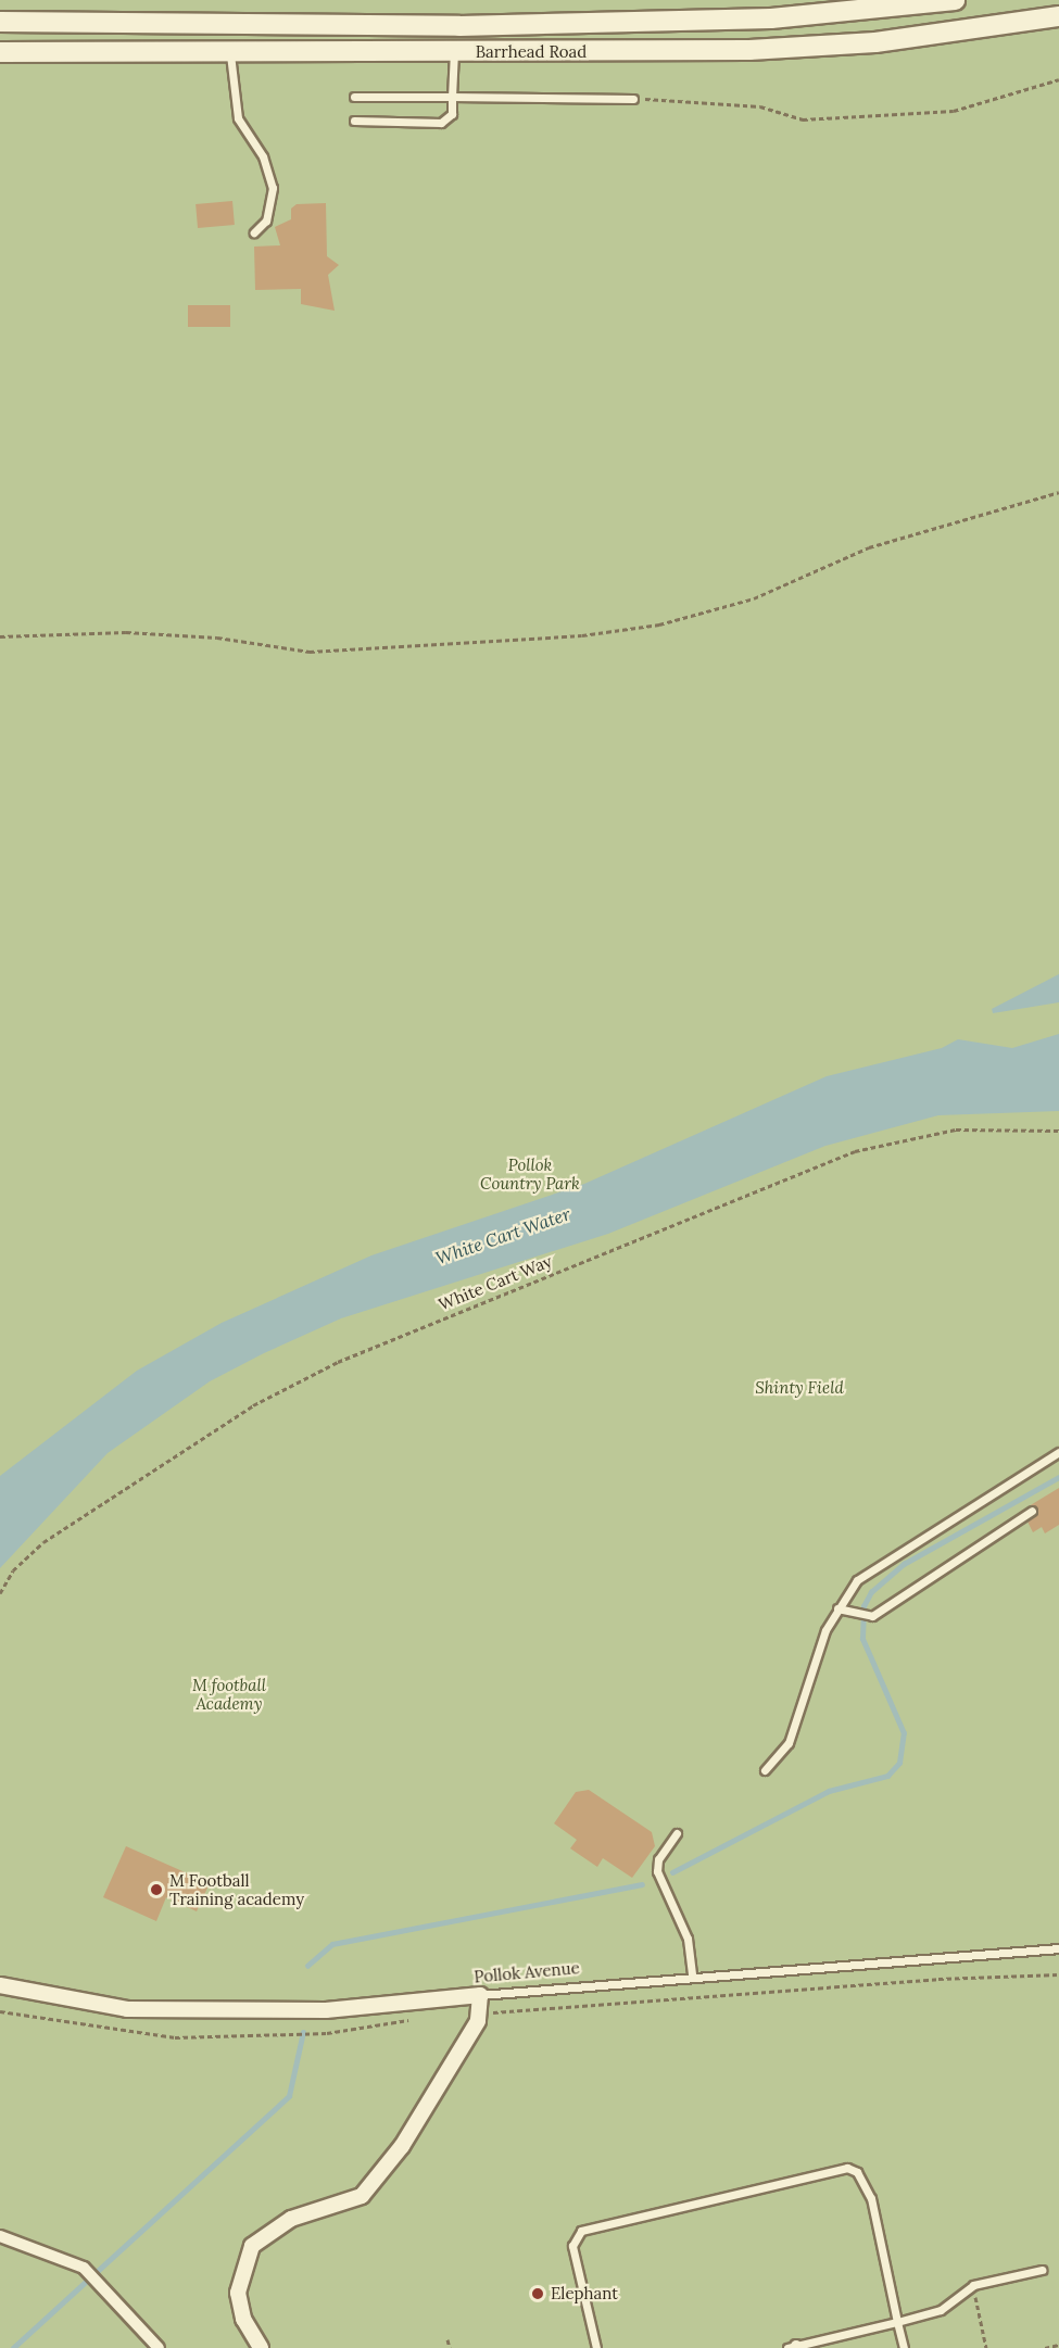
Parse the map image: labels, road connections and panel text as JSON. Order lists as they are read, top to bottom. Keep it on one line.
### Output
{"streets":{"main road":["Barrhead Road"],"street":["Pollok Avenue"],"path":["White Cart Way"]},"water":["White Cart Water"],"parks":["Pollok Country Park","Shinty Field","M football Academy"],"places":["M Football Training academy","Elephant"]}
